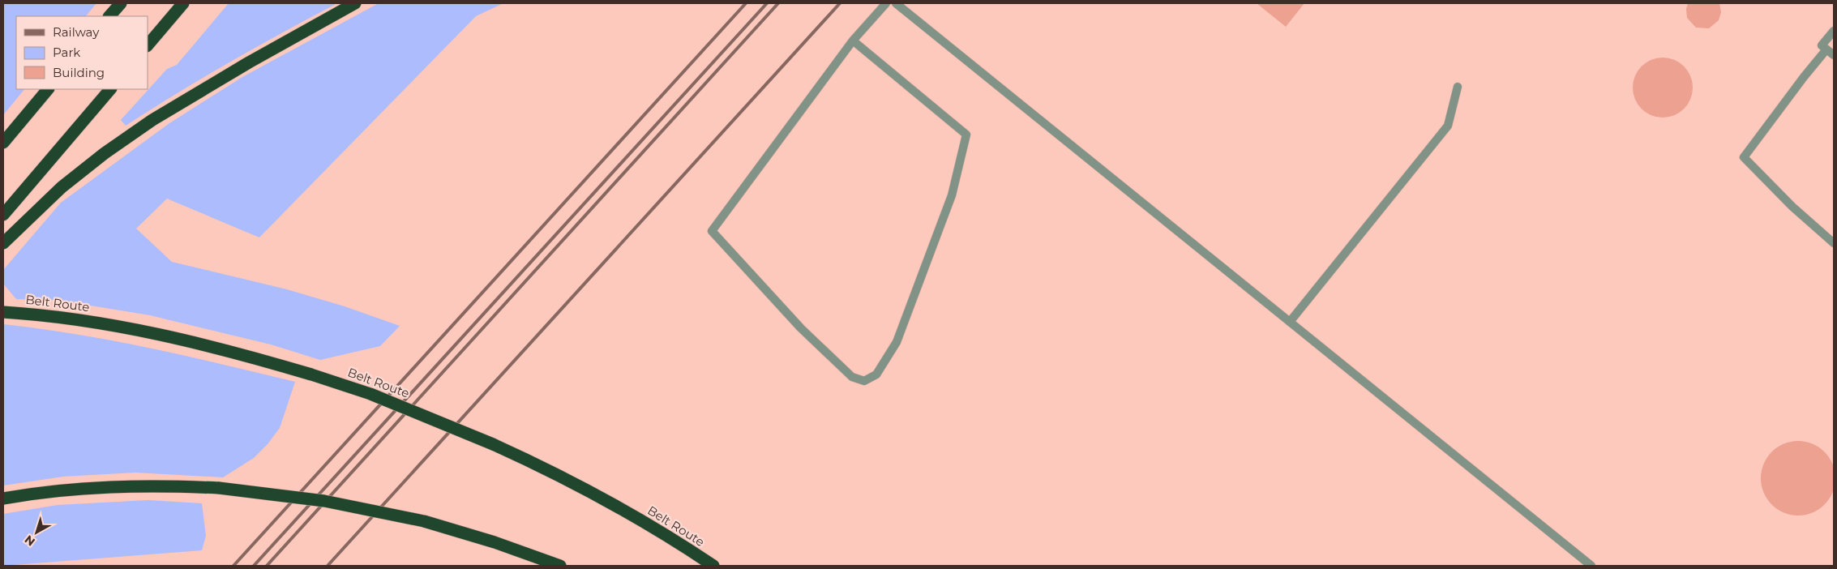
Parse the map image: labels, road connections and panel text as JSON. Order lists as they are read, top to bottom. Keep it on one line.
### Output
{"streets":{"highway":["Belt Route"]},"legend":["Railway","Park","Building"],"north":"bottom left"}
